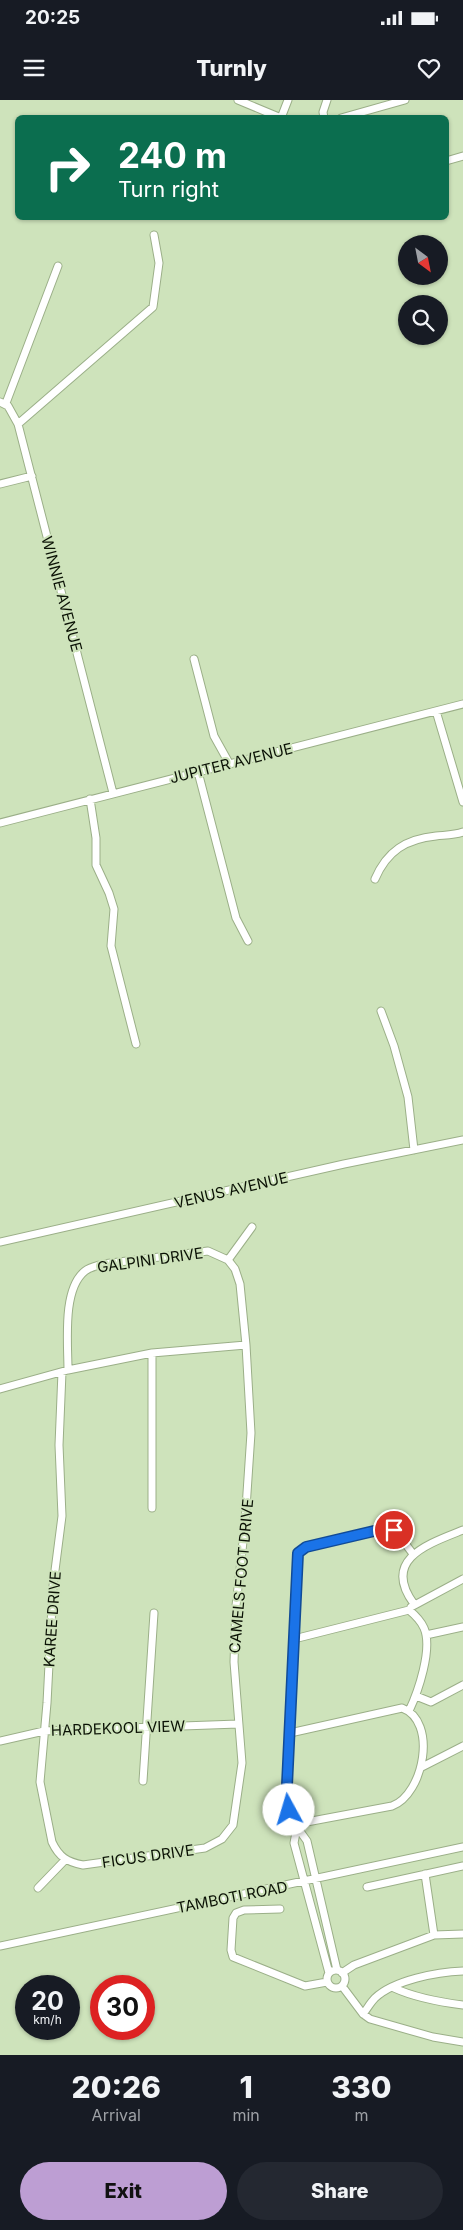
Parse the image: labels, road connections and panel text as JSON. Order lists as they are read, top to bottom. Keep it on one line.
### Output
{"streets":{"street":["WINNIE AVENUE","JUPITER AVENUE","VENUS AVENUE","GALPINI DRIVE","CAMELS FOOT DRIVE","KAREE DRIVE","HARDEKOOL VIEW","FICUS DRIVE","TAMBOTI ROAD"]},"crossings":[["WINNIE AVENUE","JUPITER AVENUE"],["GALPINI DRIVE","KAREE DRIVE"],["CAMELS FOOT DRIVE","HARDEKOOL VIEW"],["CAMELS FOOT DRIVE","FICUS DRIVE"],["KAREE DRIVE","HARDEKOOL VIEW"],["KAREE DRIVE","FICUS DRIVE"]],"north":"bottom right","page":{"status":"20:25","header":"Turnly","turn":["240 m","Turn right"],"speed":"20 km/h","limit":"30","eta":["20:26","Arrival","1","min","330","m"],"buttons":["Exit","Share"]}}
